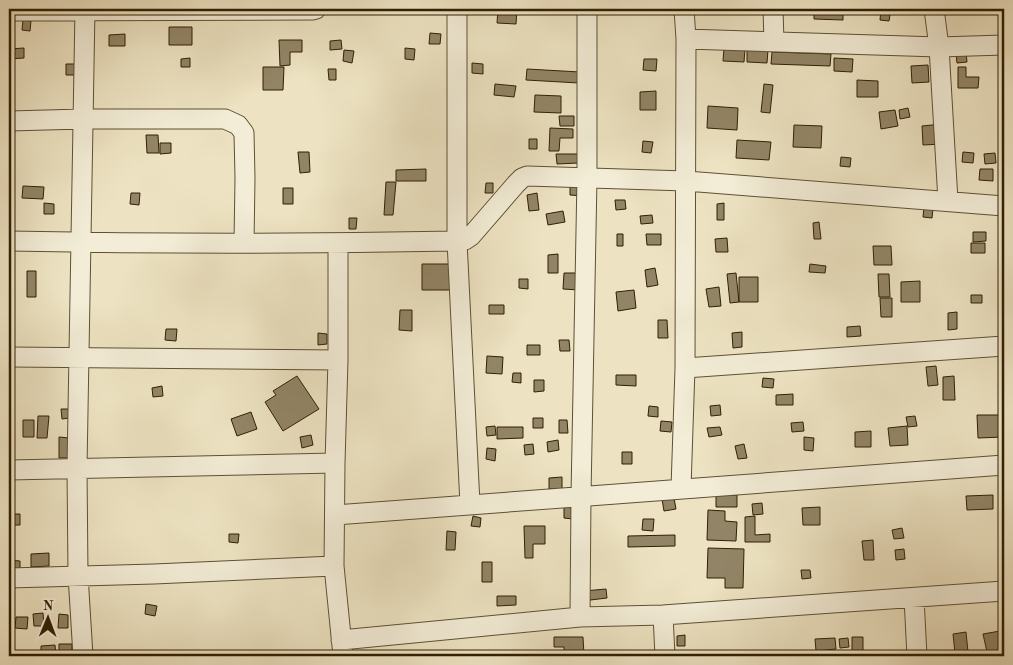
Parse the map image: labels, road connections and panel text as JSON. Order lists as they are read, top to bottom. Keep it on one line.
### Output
{"north":"top"}
